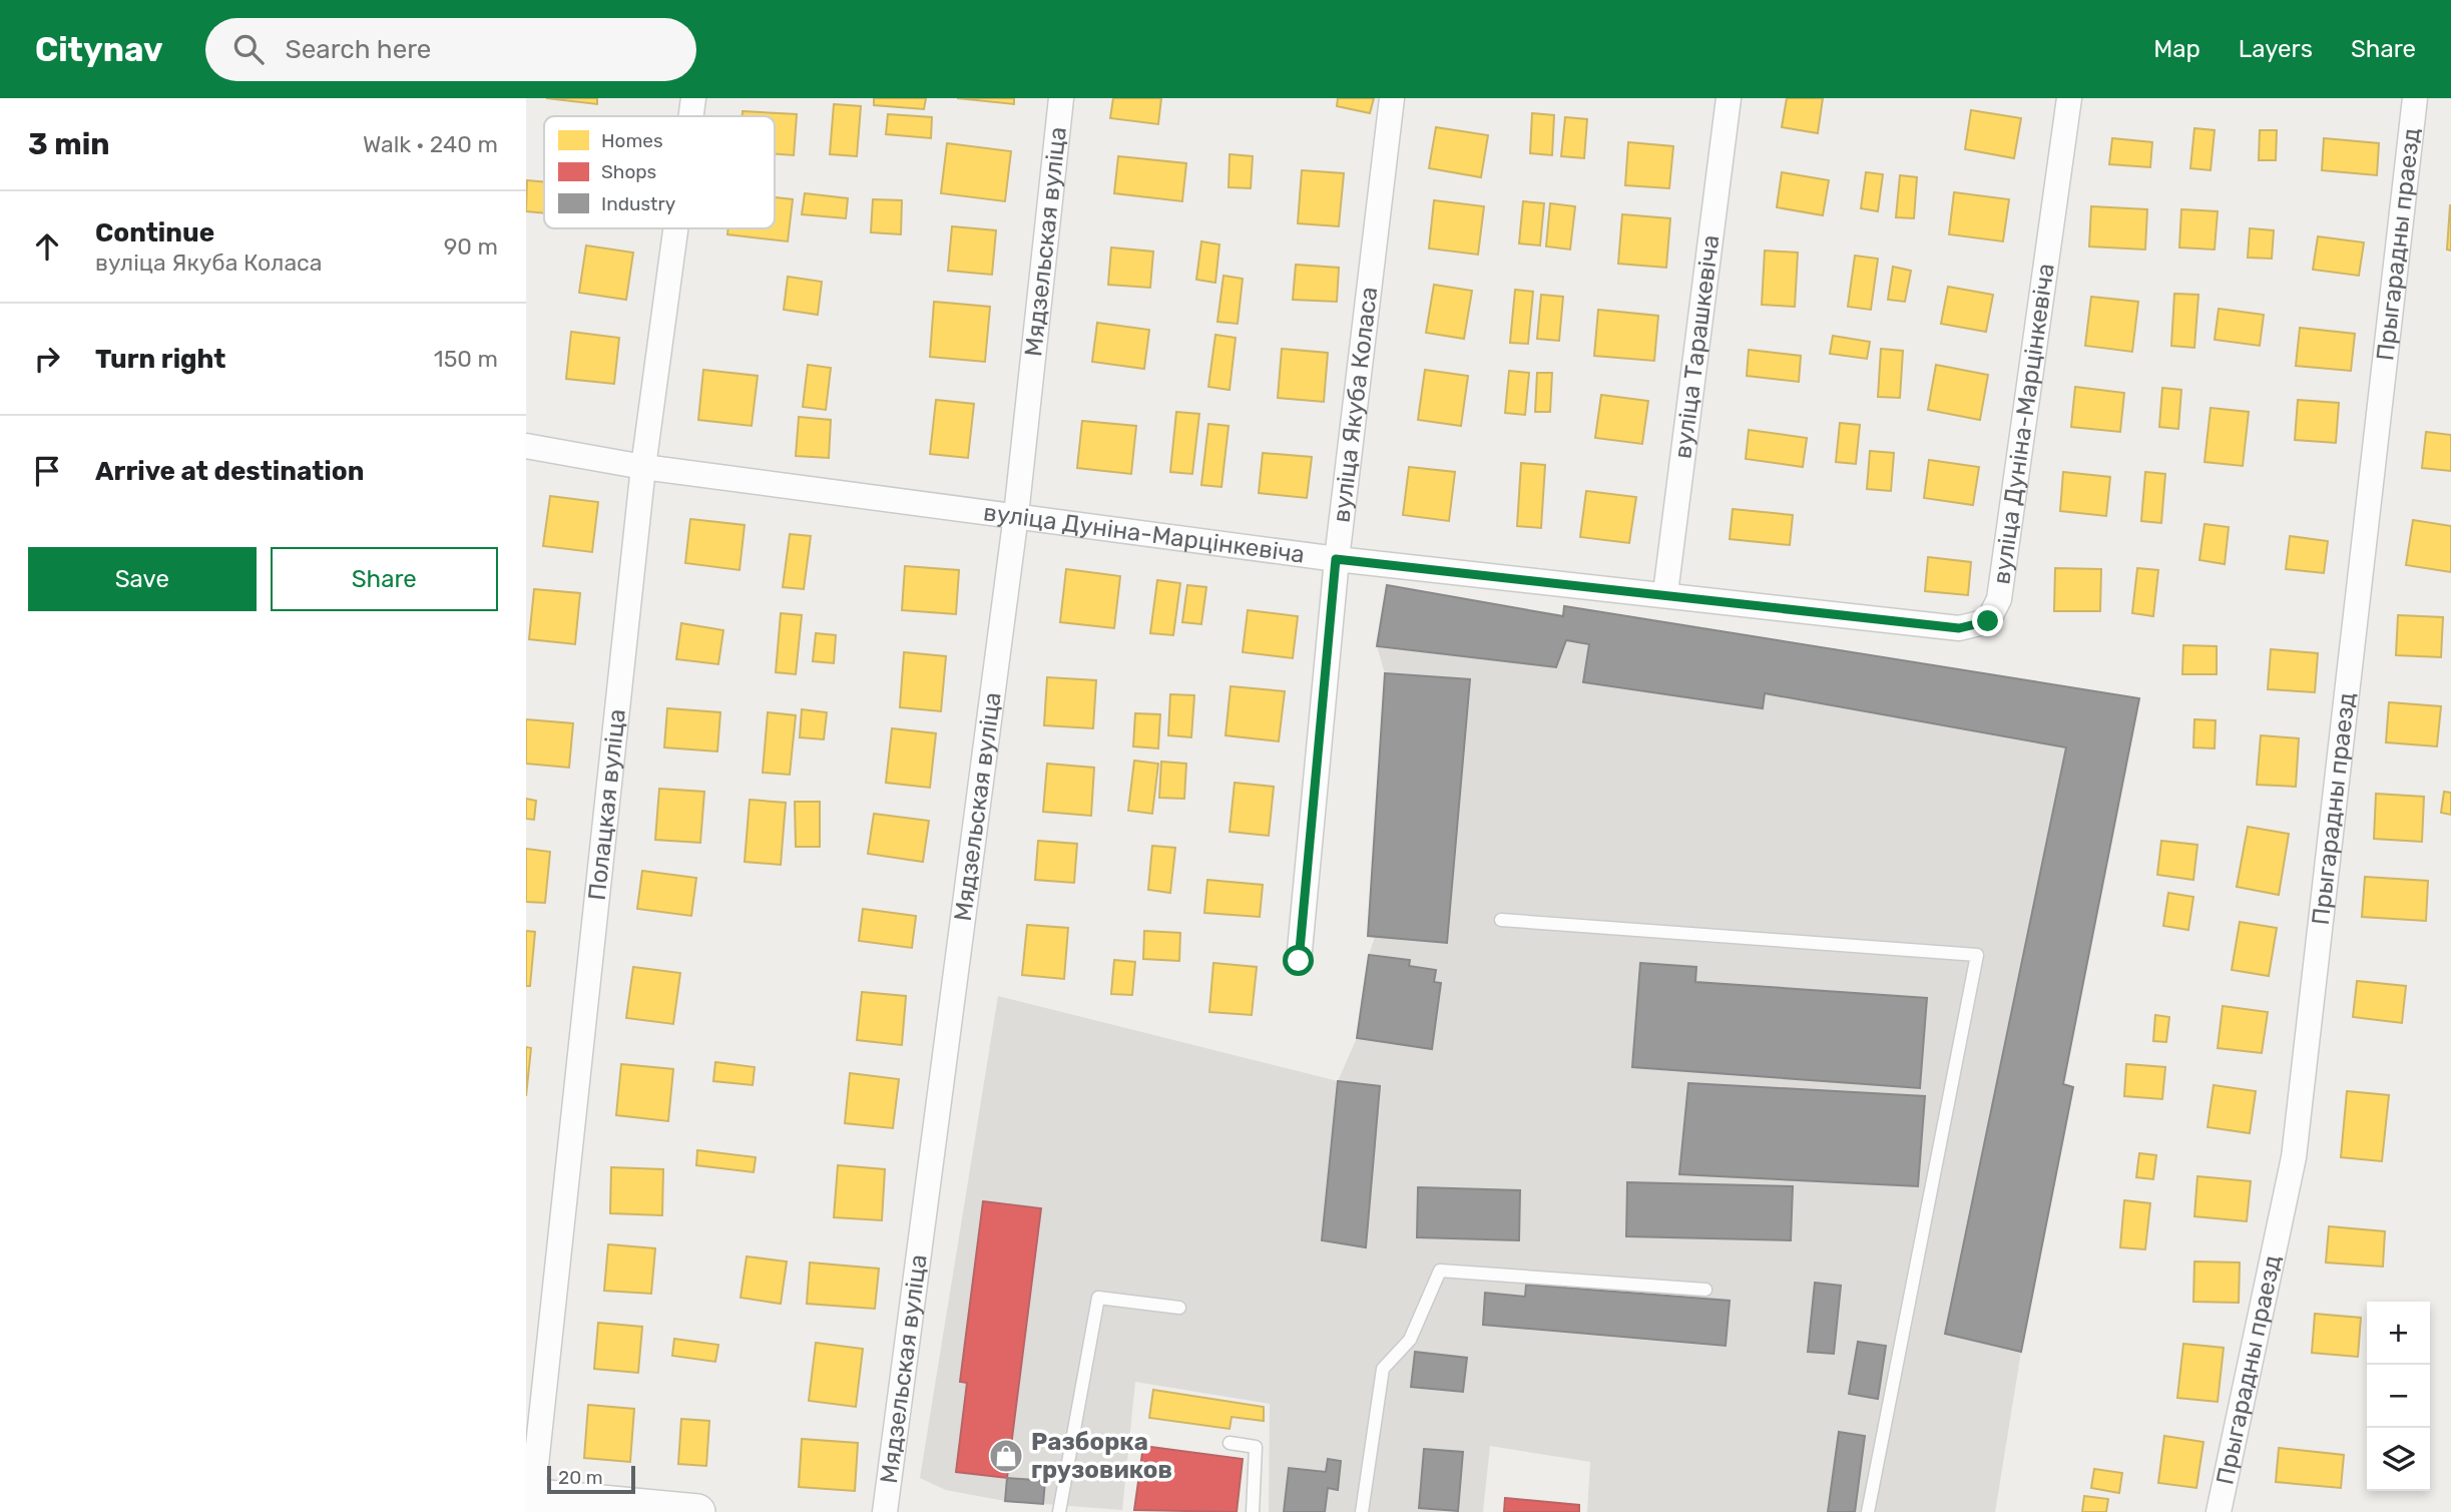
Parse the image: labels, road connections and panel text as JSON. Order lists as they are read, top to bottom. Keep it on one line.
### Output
{"streets":{"street":["Мядзельская вуліца","Прыгарадны праезд","вуліца Тарашкевіча","вуліца Якуба Коласа","вуліца Дуніна-Марцінкевіча","Полацкая вуліца"]},"crossings":[["Мядзельская вуліца","вуліца Дуніна-Марцінкевіча"],["вуліца Тарашкевіча","вуліца Дуніна-Марцінкевіча"],["вуліца Якуба Коласа","вуліца Дуніна-Марцінкевіча"],["вуліца Дуніна-Марцінкевіча","Полацкая вуліца"]],"places":{"shop":["Разборка грузовиков"]},"legend":["Homes","Shops","Industry"],"scale_bar":"20 m","page":{"header":"Citynav","search":"Search here","nav":["Map","Layers","Share"],"heading":["3 min","Walk · 240 m"],"list":[["Continue","вуліца Якуба Коласа","90 m"],["Turn right","150 m"],"Arrive at destination"],"buttons":["Save","Share"],"map_buttons":["+","−"],"scale":"20 m"}}
